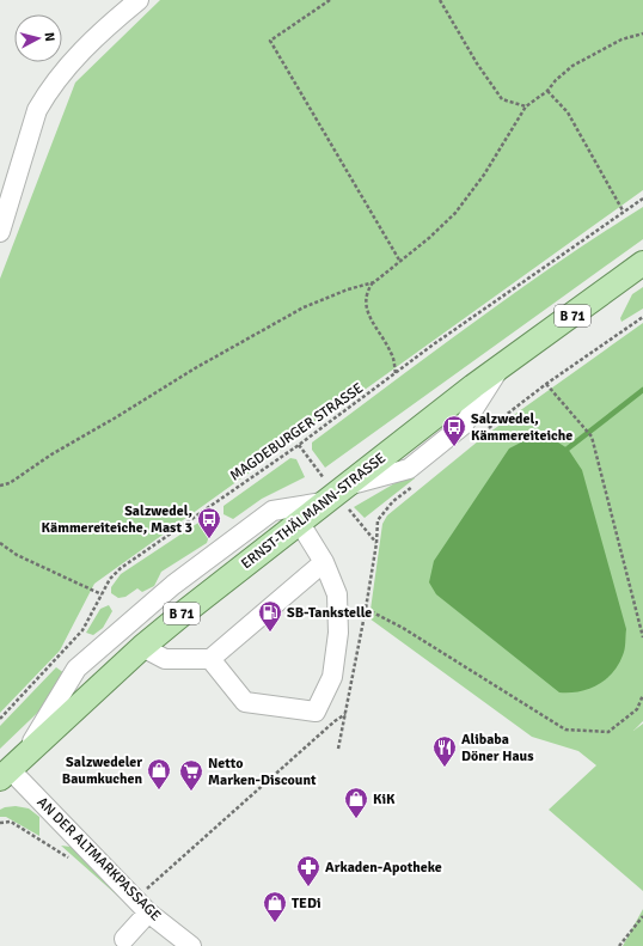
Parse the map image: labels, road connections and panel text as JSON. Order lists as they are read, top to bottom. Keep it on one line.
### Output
{"streets":{"main road":["B 71","ERNST-THÄLMANN-STRASSE"],"street":["AN DER ALTMARKPASSAGE"],"path":["MAGDEBURGER STRASSE"]},"crossings":[["ERNST-THÄLMANN-STRASSE","AN DER ALTMARKPASSAGE"]],"places":{"bus stop":["Salzwedel, Kämmereiteiche","Salzwedel, Kämmereiteiche, Mast 3"],"fuel station":["SB-Tankstelle"],"restaurant":["Alibaba Döner Haus"],"shop":["Salzwedeler Baumkuchen","KiK","TEDi"],"supermarket":["Netto Marken-Discount"],"pharmacy":["Arkaden-Apotheke"]},"north":"right"}
